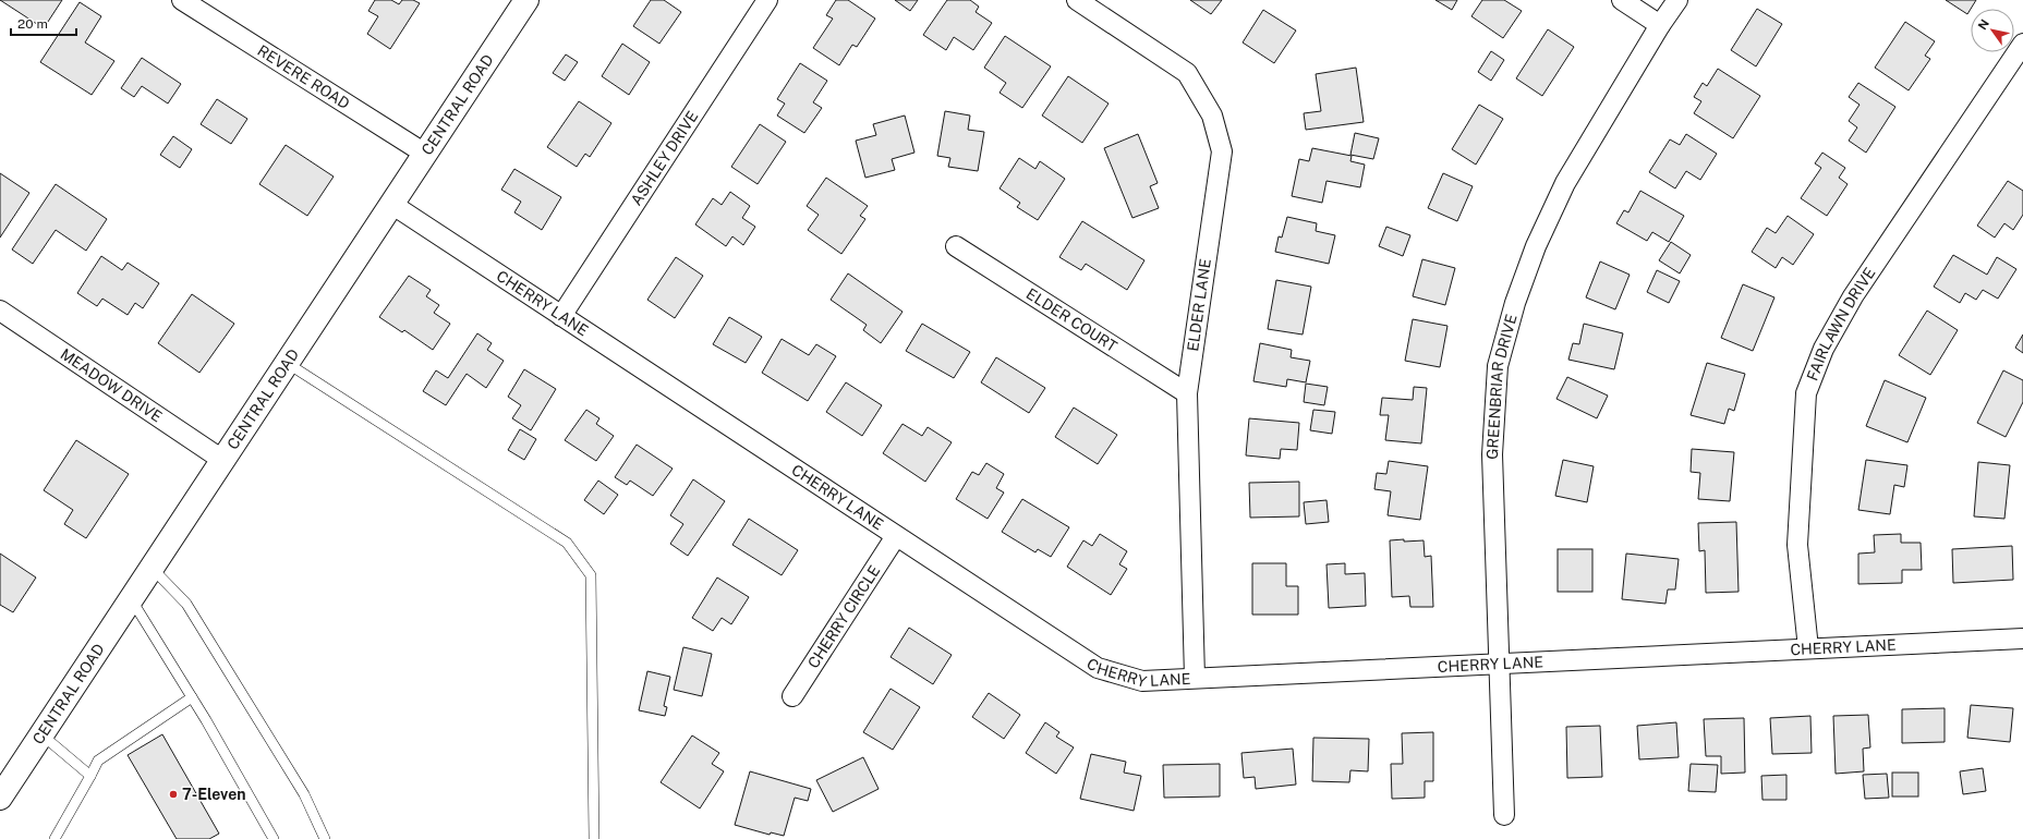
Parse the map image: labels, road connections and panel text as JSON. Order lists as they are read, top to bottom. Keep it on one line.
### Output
{"streets":{"main road":["CENTRAL ROAD"],"street":["REVERE ROAD","ASHLEY DRIVE","CHERRY LANE","ELDER LANE","ELDER COURT","FAIRLAWN DRIVE","MEADOW DRIVE","GREENBRIAR DRIVE","CHERRY CIRCLE"]},"crossings":[["REVERE ROAD","CENTRAL ROAD"],["CENTRAL ROAD","CHERRY LANE"],["CENTRAL ROAD","MEADOW DRIVE"],["ASHLEY DRIVE","CHERRY LANE"],["CHERRY LANE","ELDER LANE"],["CHERRY LANE","FAIRLAWN DRIVE"],["CHERRY LANE","GREENBRIAR DRIVE"],["CHERRY LANE","CHERRY CIRCLE"],["ELDER LANE","ELDER COURT"]],"places":["7-Eleven"],"scale_bar":"20 m","north":"top left"}
